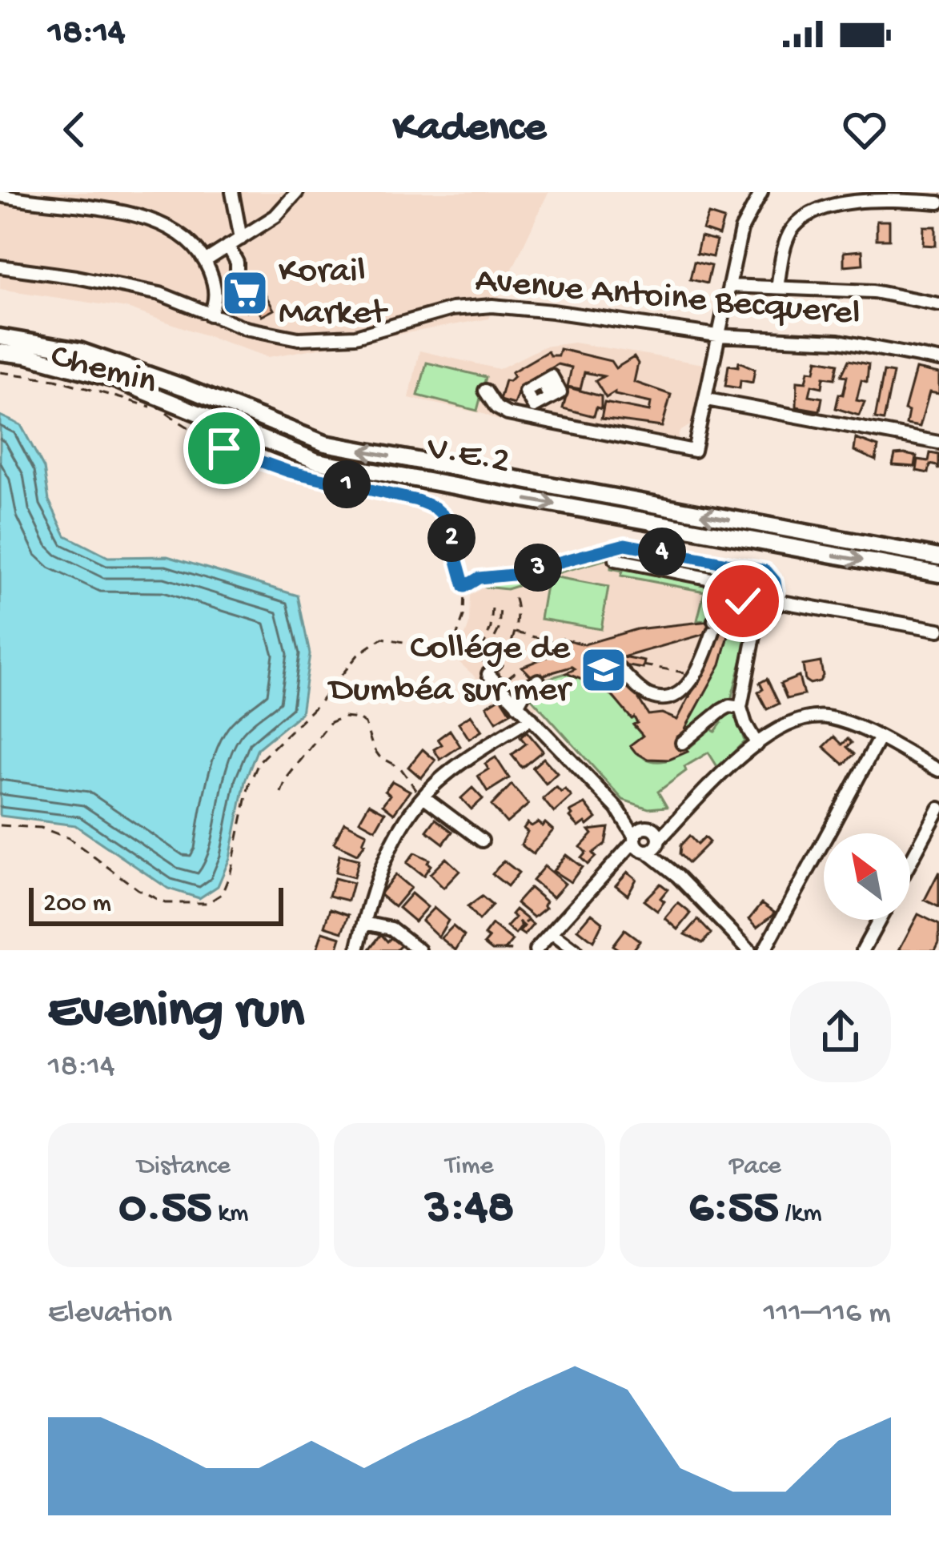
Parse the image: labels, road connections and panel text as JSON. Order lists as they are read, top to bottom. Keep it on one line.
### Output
{"streets":{"highway":["V.E.2"],"street":["Avenue Antoine Becquerel"],"path":["Chemin"]},"places":{"supermarket":["Korail Market"],"school or university":["Collége de Dumbéa sur mer"]},"scale_bar":"200 m","north":"top left","page":{"status":"18:14","header":"Kadence","pins":["1","2","4","3"],"scale":"200 m","heading":["Evening run","18:14"],"stats":[["Distance","0.55 km"],["Time","3:48"],["Pace","6:55 /km"]],"chart":["Elevation","111–116 m"]}}
